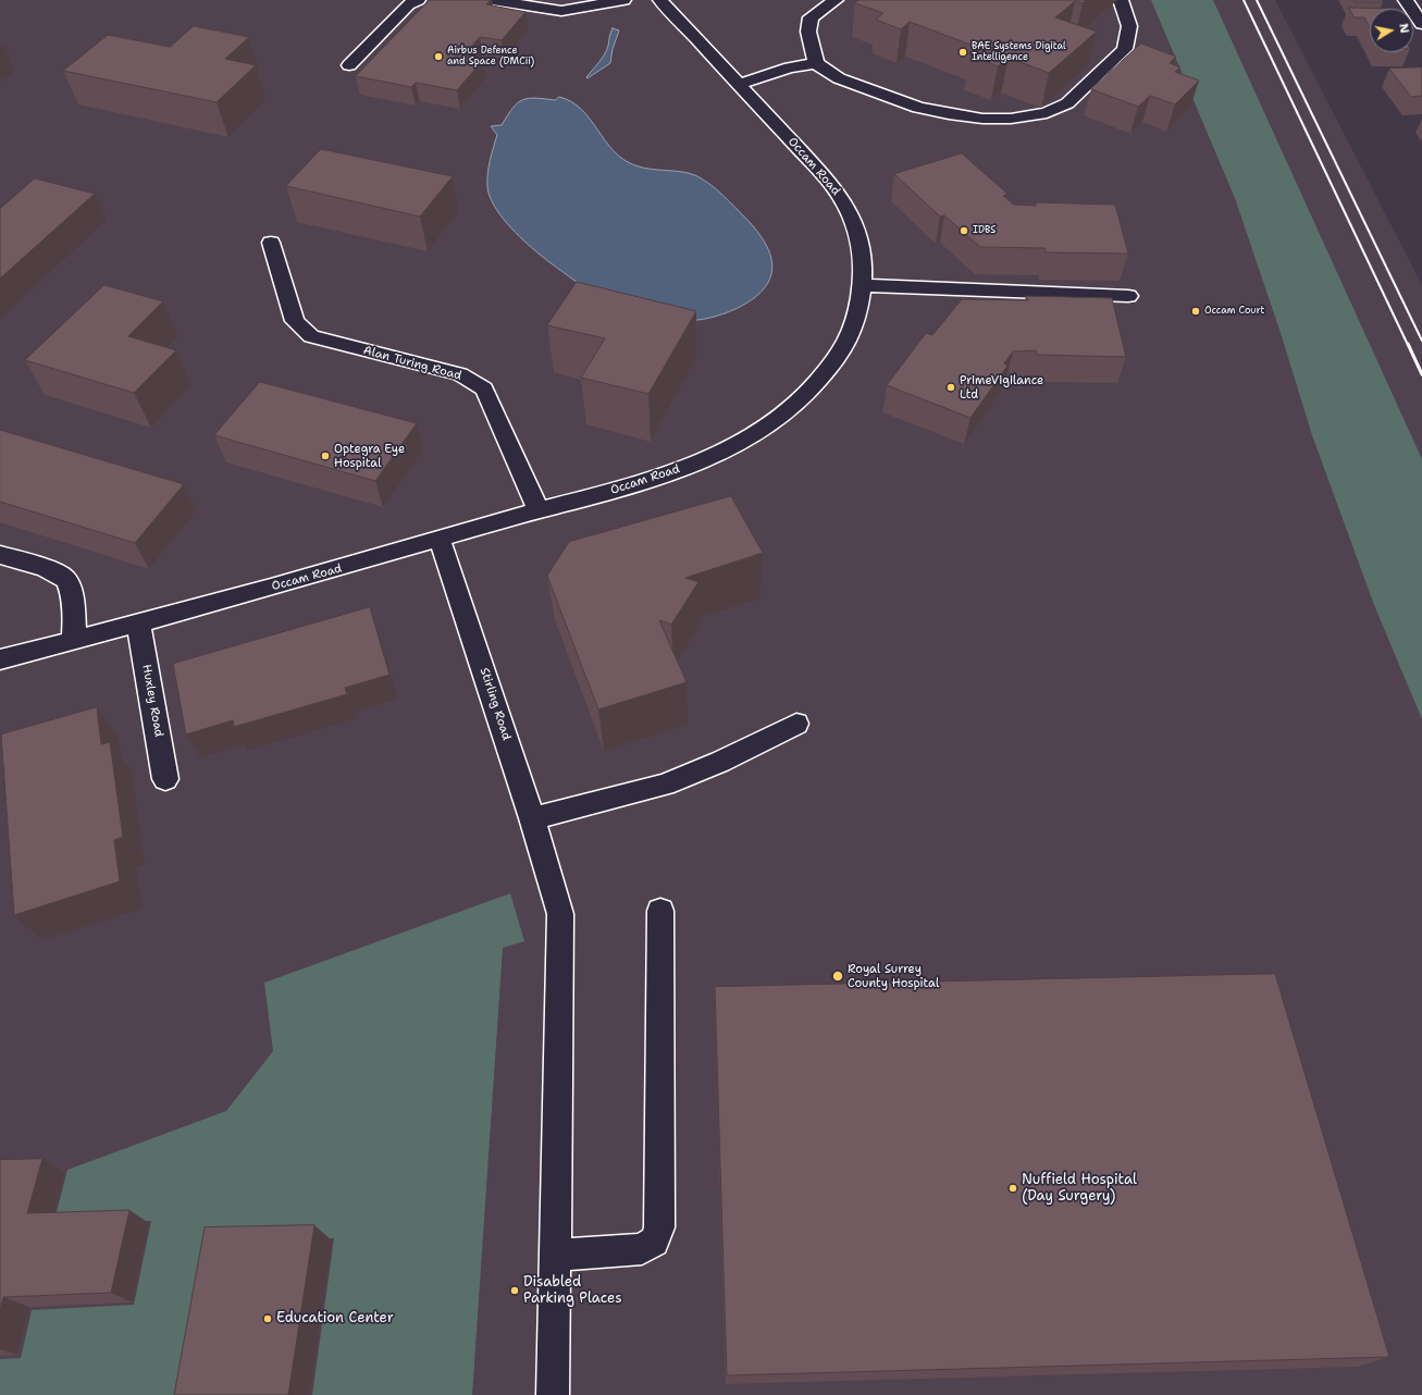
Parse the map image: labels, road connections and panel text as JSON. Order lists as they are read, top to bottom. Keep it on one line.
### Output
{"streets":{"street":["Occam Road","Alan Turing Road","Huxley Road","Stirling Road"]},"crossings":[["Occam Road","Alan Turing Road"],["Occam Road","Huxley Road"],["Occam Road","Stirling Road"]],"places":["BAE Systems Digital Intelligence","Airbus Defence and Space (DMCii)","IDBS","Occam Court","PrimeVigilance Ltd","Optegra Eye Hospital","Royal Surrey County Hospital","Nuffield Hospital (Day Surgery)","Disabled Parking Places","Education Center"],"north":"right"}
